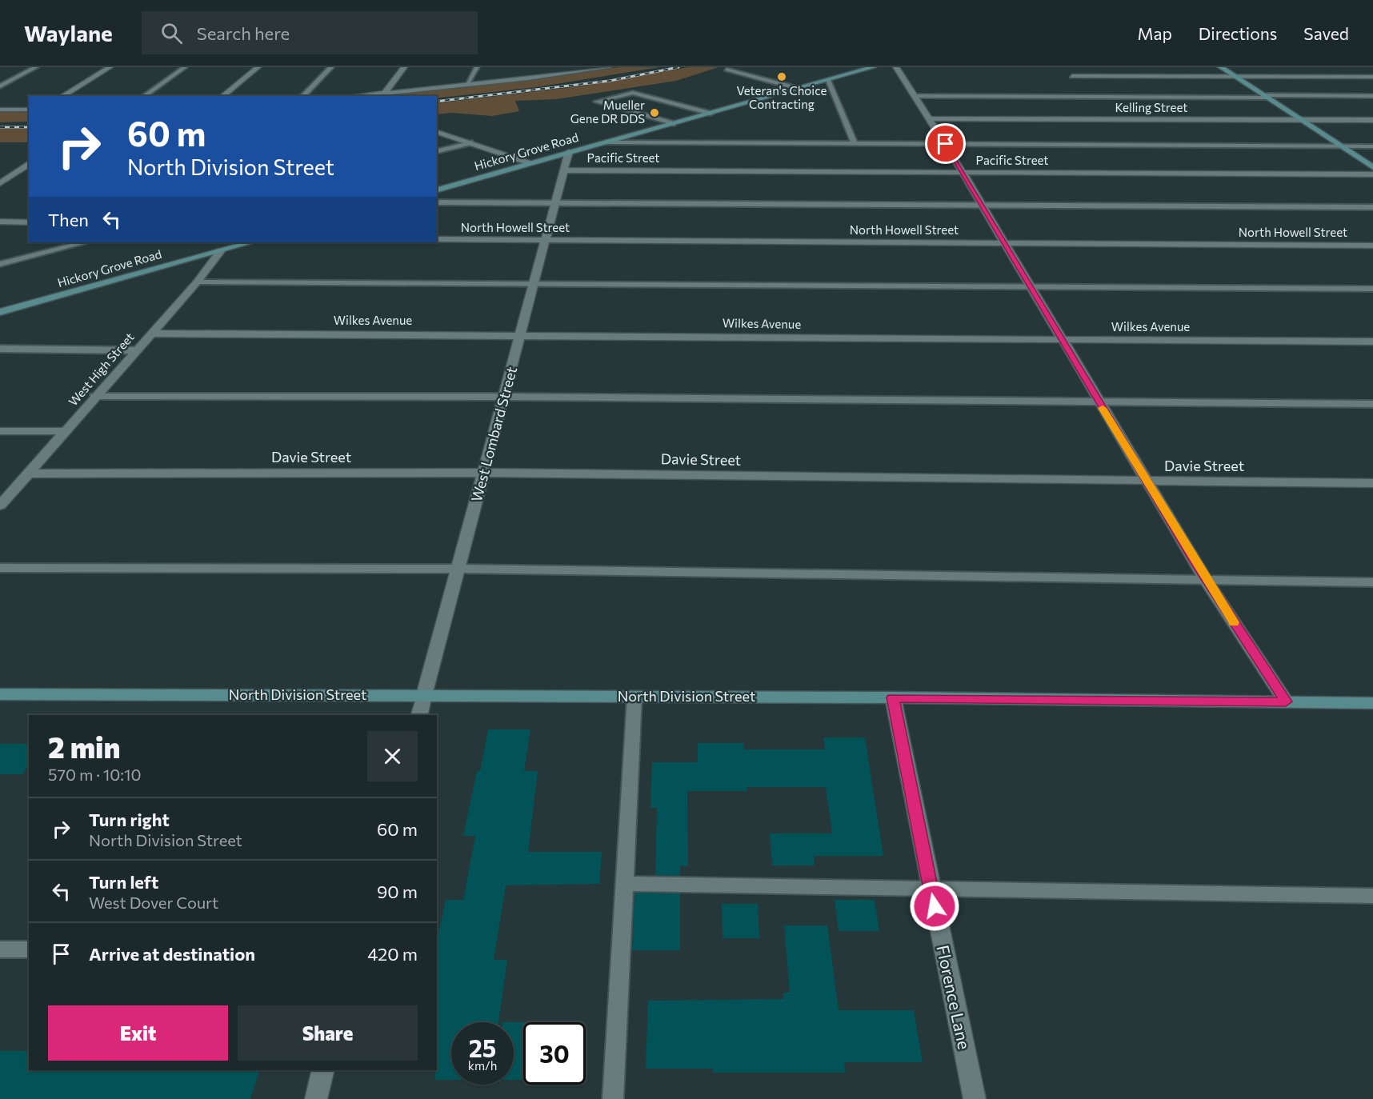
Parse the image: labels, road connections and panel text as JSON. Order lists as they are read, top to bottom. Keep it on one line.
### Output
{"streets":{"main road":["Hickory Grove Road","North Division Street"],"street":["Kelling Street","Pacific Street","North Howell Street","Wilkes Avenue","West High Street","West Lombard Street","Davie Street","Florence Lane"]},"crossings":[["Hickory Grove Road","West High Street"],["Hickory Grove Road","West Lombard Street"],["Pacific Street","West Lombard Street"],["North Howell Street","West Lombard Street"],["Wilkes Avenue","West High Street"],["Wilkes Avenue","West Lombard Street"],["West High Street","Davie Street"],["West Lombard Street","Davie Street"],["West Lombard Street","North Division Street"],["North Division Street","Florence Lane"]],"places":["Veteran's Choice Contracting","Mueller Gene DR DDS"],"page":{"header":"Waylane","search":"Search here","nav":["Map","Directions","Saved"],"turn":["60 m","North Division Street"],"then":"Then","heading":["2 min","570 m · 10:10"],"list":[{"name":"Turn right","note":"North Division Street","value":"60 m"},{"name":"Turn left","note":"West Dover Court","value":"90 m"},{"name":"Arrive at destination","value":"420 m"}],"buttons":["Exit","Share"],"speed":"25 km/h","limit":"30"}}
